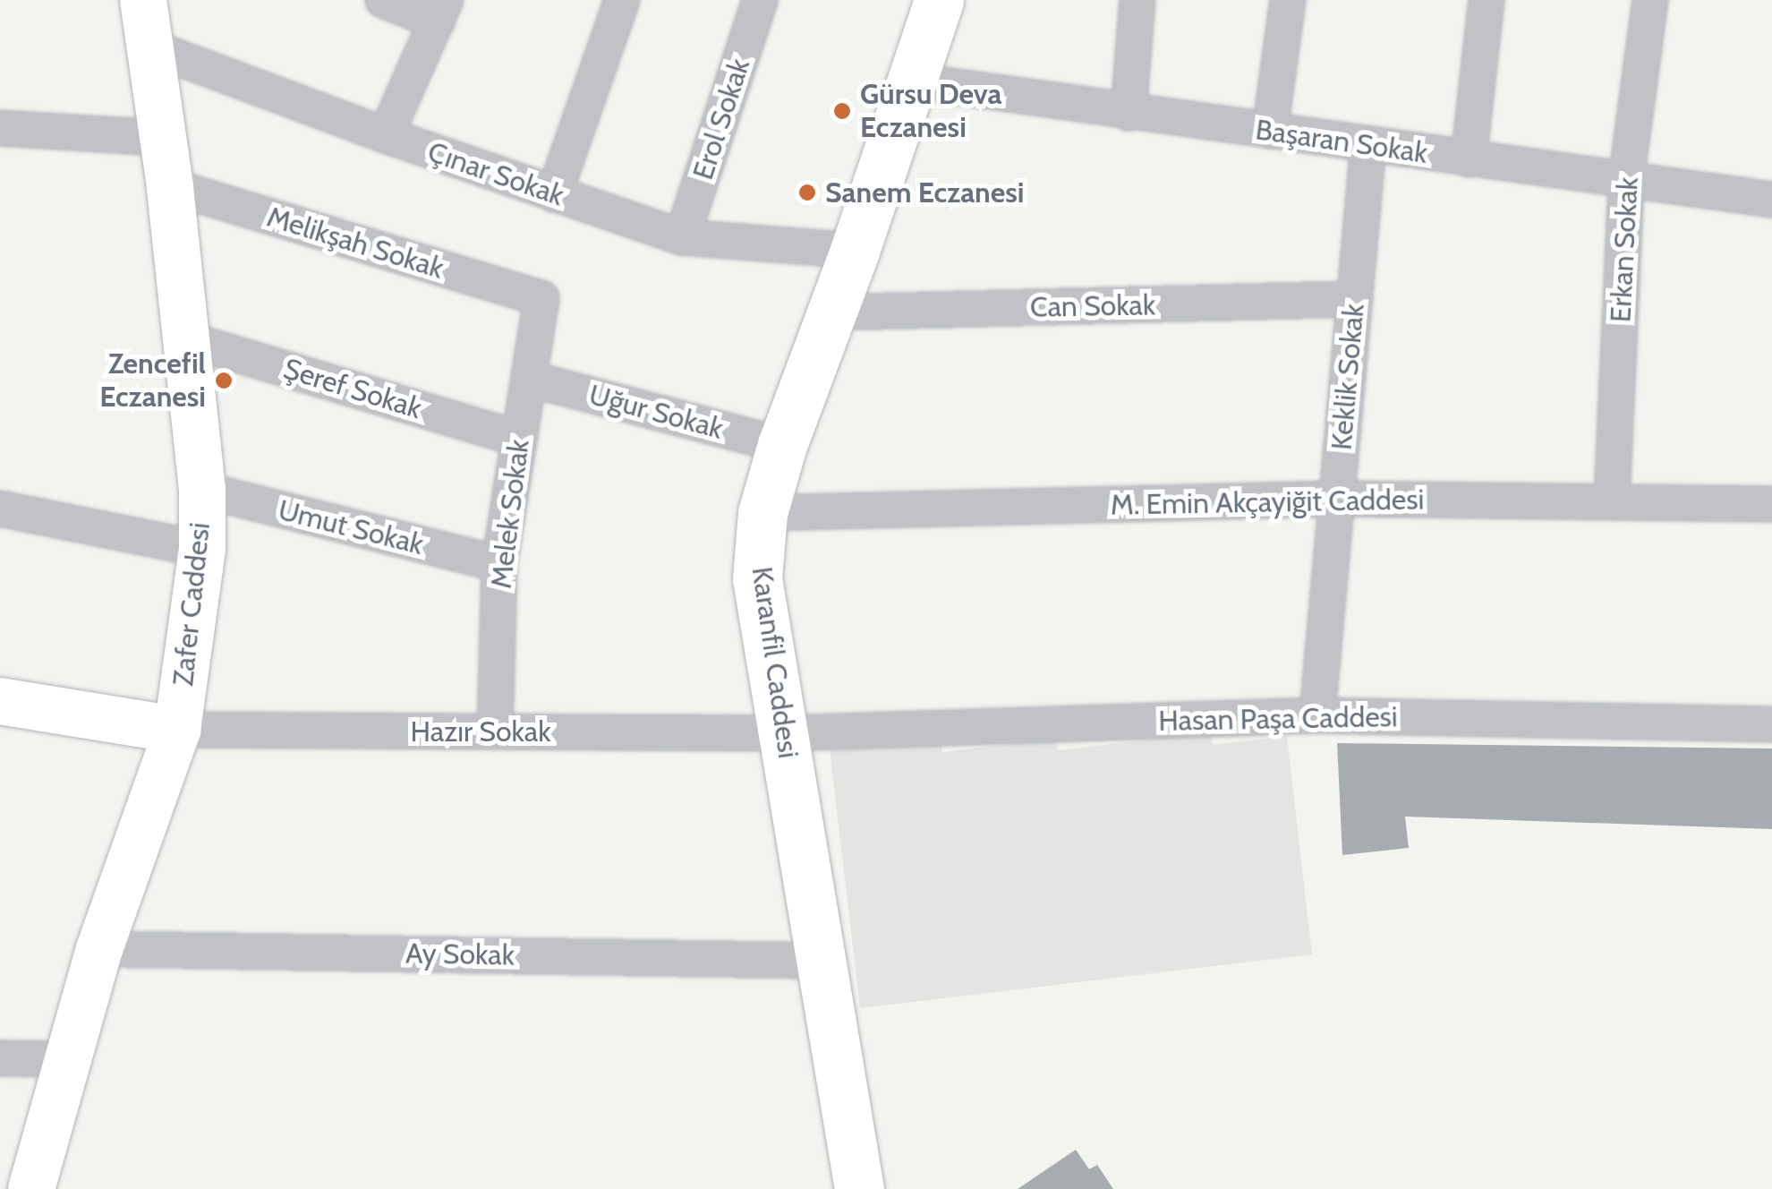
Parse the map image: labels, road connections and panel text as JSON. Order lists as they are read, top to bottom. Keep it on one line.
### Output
{"streets":{"main road":["Zafer Caddesi","Karanfil Caddesi"],"street":["Erol Sokak","Başaran Sokak","Çınar Sokak","Melikşah Sokak","Erkan Sokak","Can Sokak","Keklik Sokak","Şeref Sokak","Uğur Sokak","M. Emin Akçayiğit Caddesi","Melek Sokak","Umut Sokak","Hasan Paşa Caddesi","Hazır Sokak","Ay Sokak"]},"crossings":[["Erol Sokak","Çınar Sokak"],["Başaran Sokak","Erkan Sokak"],["Başaran Sokak","Keklik Sokak"],["Başaran Sokak","Karanfil Caddesi"],["Çınar Sokak","Zafer Caddesi"],["Çınar Sokak","Karanfil Caddesi"],["Melikşah Sokak","Melek Sokak"],["Melikşah Sokak","Zafer Caddesi"],["Erkan Sokak","M. Emin Akçayiğit Caddesi"],["Can Sokak","Keklik Sokak"],["Can Sokak","Karanfil Caddesi"],["Keklik Sokak","M. Emin Akçayiğit Caddesi"],["Keklik Sokak","Hasan Paşa Caddesi"],["Şeref Sokak","Melek Sokak"],["Şeref Sokak","Zafer Caddesi"],["Uğur Sokak","Melek Sokak"],["Uğur Sokak","Karanfil Caddesi"],["M. Emin Akçayiğit Caddesi","Karanfil Caddesi"],["Melek Sokak","Umut Sokak"],["Melek Sokak","Hazır Sokak"],["Umut Sokak","Zafer Caddesi"],["Zafer Caddesi","Hazır Sokak"],["Zafer Caddesi","Ay Sokak"],["Karanfil Caddesi","Hasan Paşa Caddesi"],["Karanfil Caddesi","Hazır Sokak"],["Karanfil Caddesi","Ay Sokak"],["Hasan Paşa Caddesi","Hazır Sokak"]],"places":["Gürsu Deva Eczanesi","Sanem Eczanesi","Zencefil Eczanesi"]}
